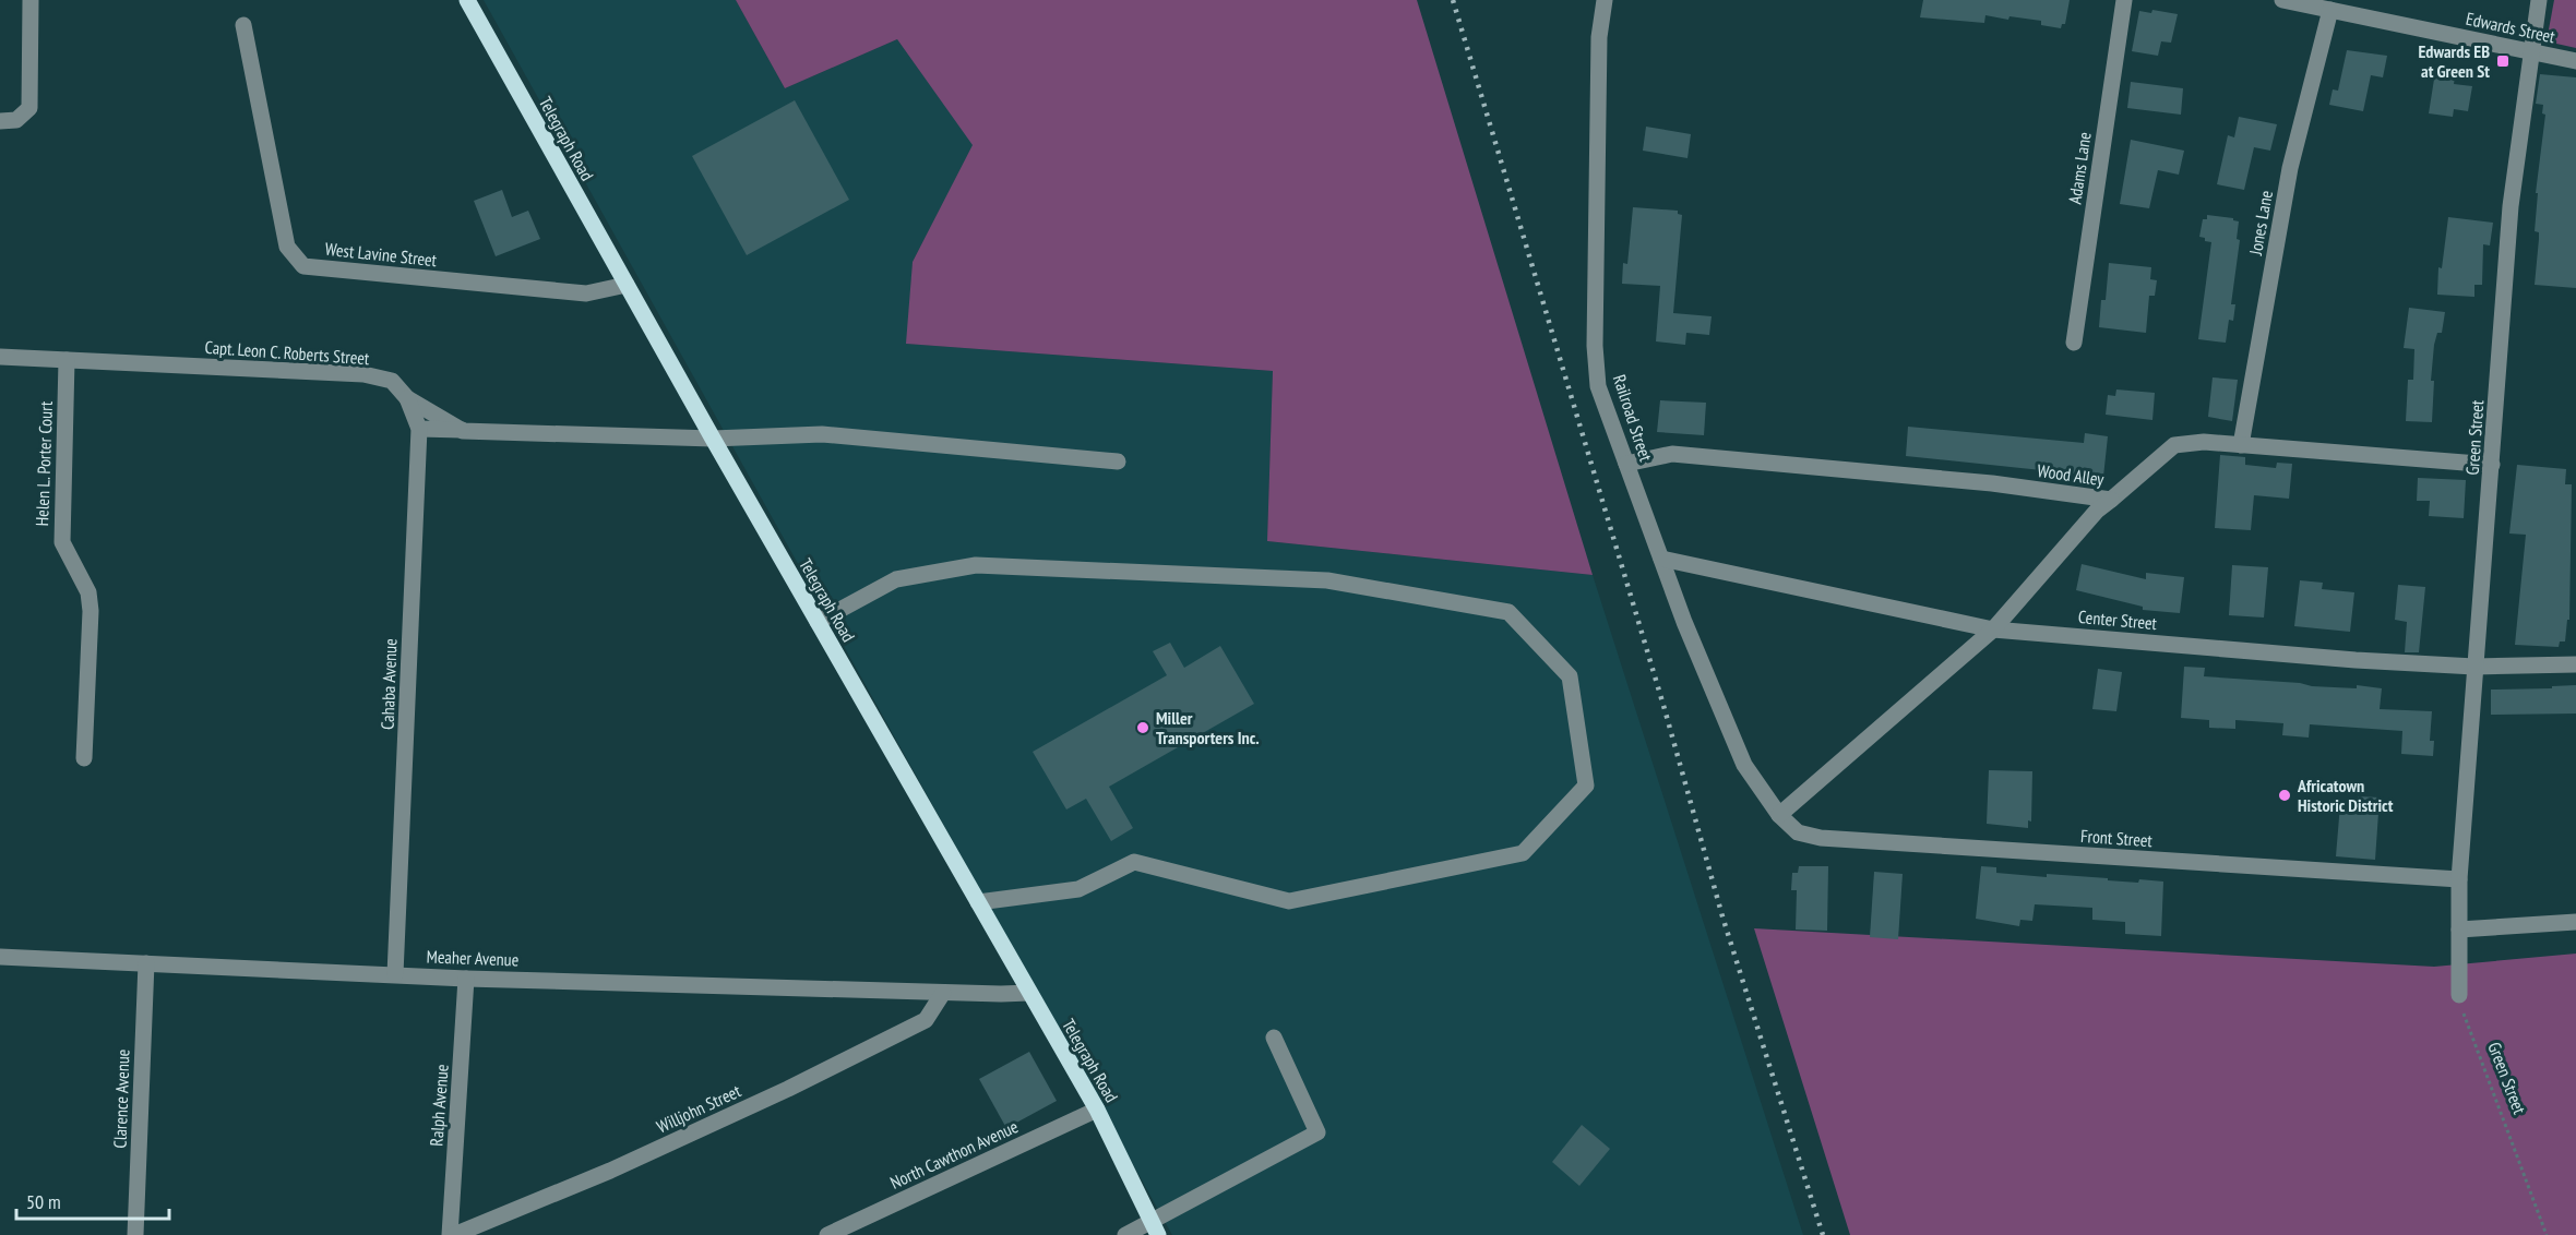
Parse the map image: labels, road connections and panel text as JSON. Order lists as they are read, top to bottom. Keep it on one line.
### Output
{"streets":{"main road":["Telegraph Road"],"street":["Edwards Street","Adams Lane","Jones Lane","West Lavine Street","Capt. Leon C. Roberts Street","Railroad Street","Green Street","Helen L. Porter Court","Wood Alley","Center Street","Cahaba Avenue","Front Street","Meaher Avenue","Clarence Avenue","Ralph Avenue","Willjohn Street","North Cawthon Avenue"]},"crossings":[["Edwards Street","Jones Lane"],["Edwards Street","Green Street"],["Telegraph Road","West Lavine Street"],["Telegraph Road","Capt. Leon C. Roberts Street"],["Telegraph Road","Meaher Avenue"],["Telegraph Road","North Cawthon Avenue"],["Jones Lane","Wood Alley"],["Capt. Leon C. Roberts Street","Helen L. Porter Court"],["Capt. Leon C. Roberts Street","Cahaba Avenue"],["Railroad Street","Wood Alley"],["Railroad Street","Center Street"],["Railroad Street","Front Street"],["Green Street","Wood Alley"],["Green Street","Center Street"],["Green Street","Front Street"],["Cahaba Avenue","Meaher Avenue"],["Meaher Avenue","Clarence Avenue"],["Meaher Avenue","Ralph Avenue"],["Meaher Avenue","Willjohn Street"],["Ralph Avenue","Willjohn Street"]],"places":{"transit":["Edwards EB at Green St"],"other":["Miller Transporters Inc.","Africatown Historic District"]},"scale_bar":"50 m"}
